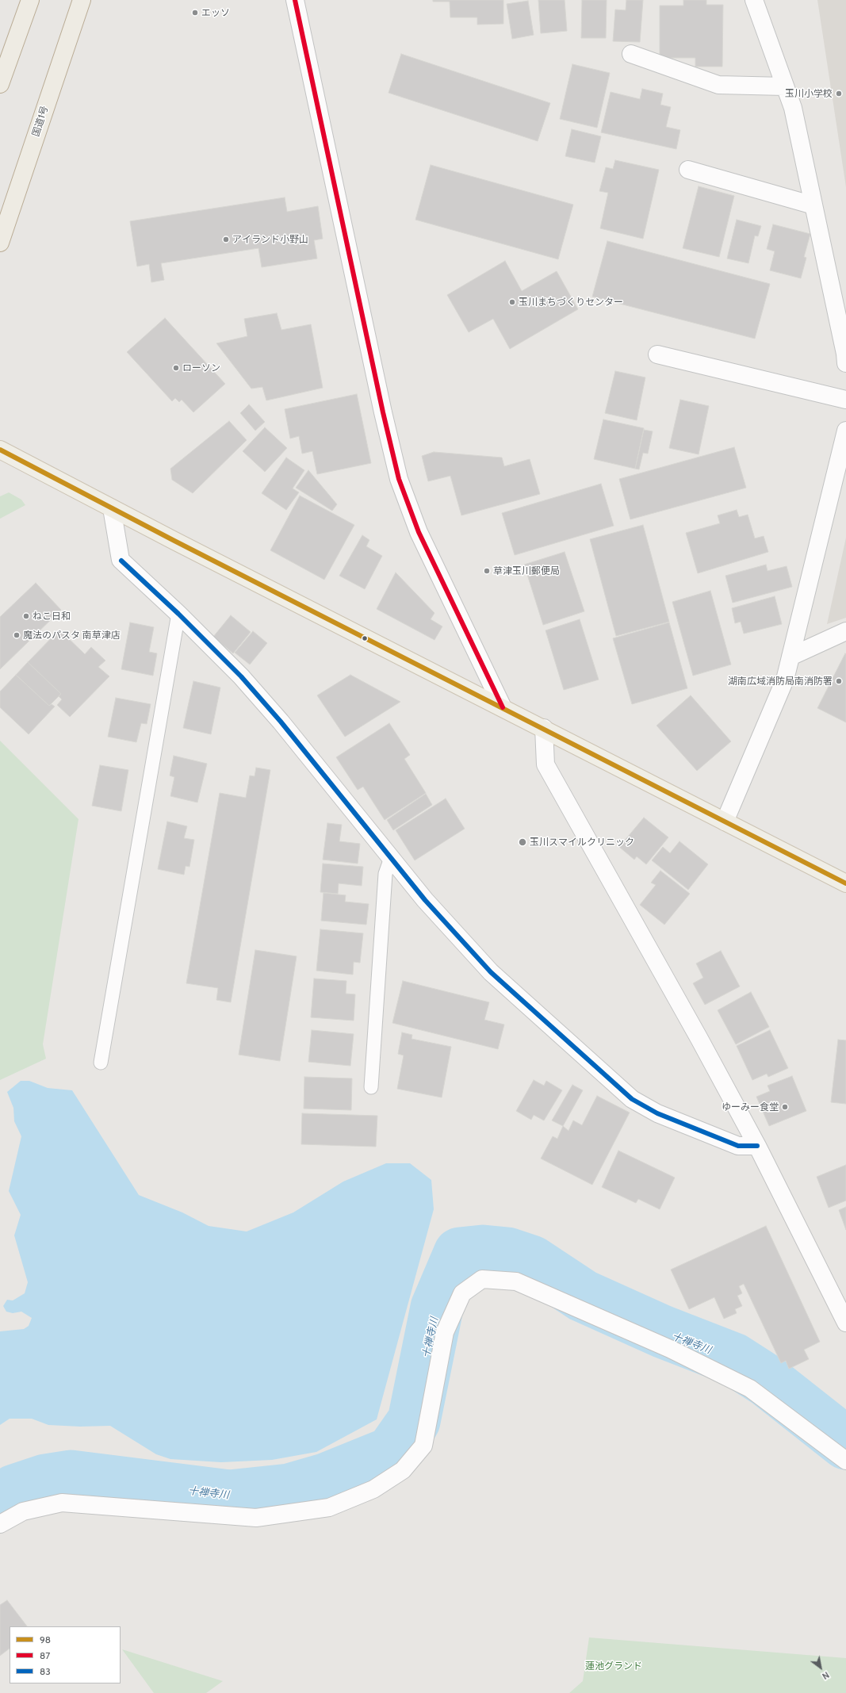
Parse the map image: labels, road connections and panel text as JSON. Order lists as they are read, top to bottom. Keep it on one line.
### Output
{"streets":{"highway":["国道1号"]},"water":["十禅寺川"],"parks":["蓮池グランド"],"places":["エッソ","玉川小学校","アイランド小野山","玉川まちづくりセンター","ローソン","草津玉川郵便局","ねこ日和","魔法のパスタ 南草津店","湖南広域消防局南消防署","玉川スマイルクリニック","ゆーみー食堂"],"lines":["transit line 87","transit line 98","transit line 83"],"legend":["98","87","83"],"north":"bottom right"}
